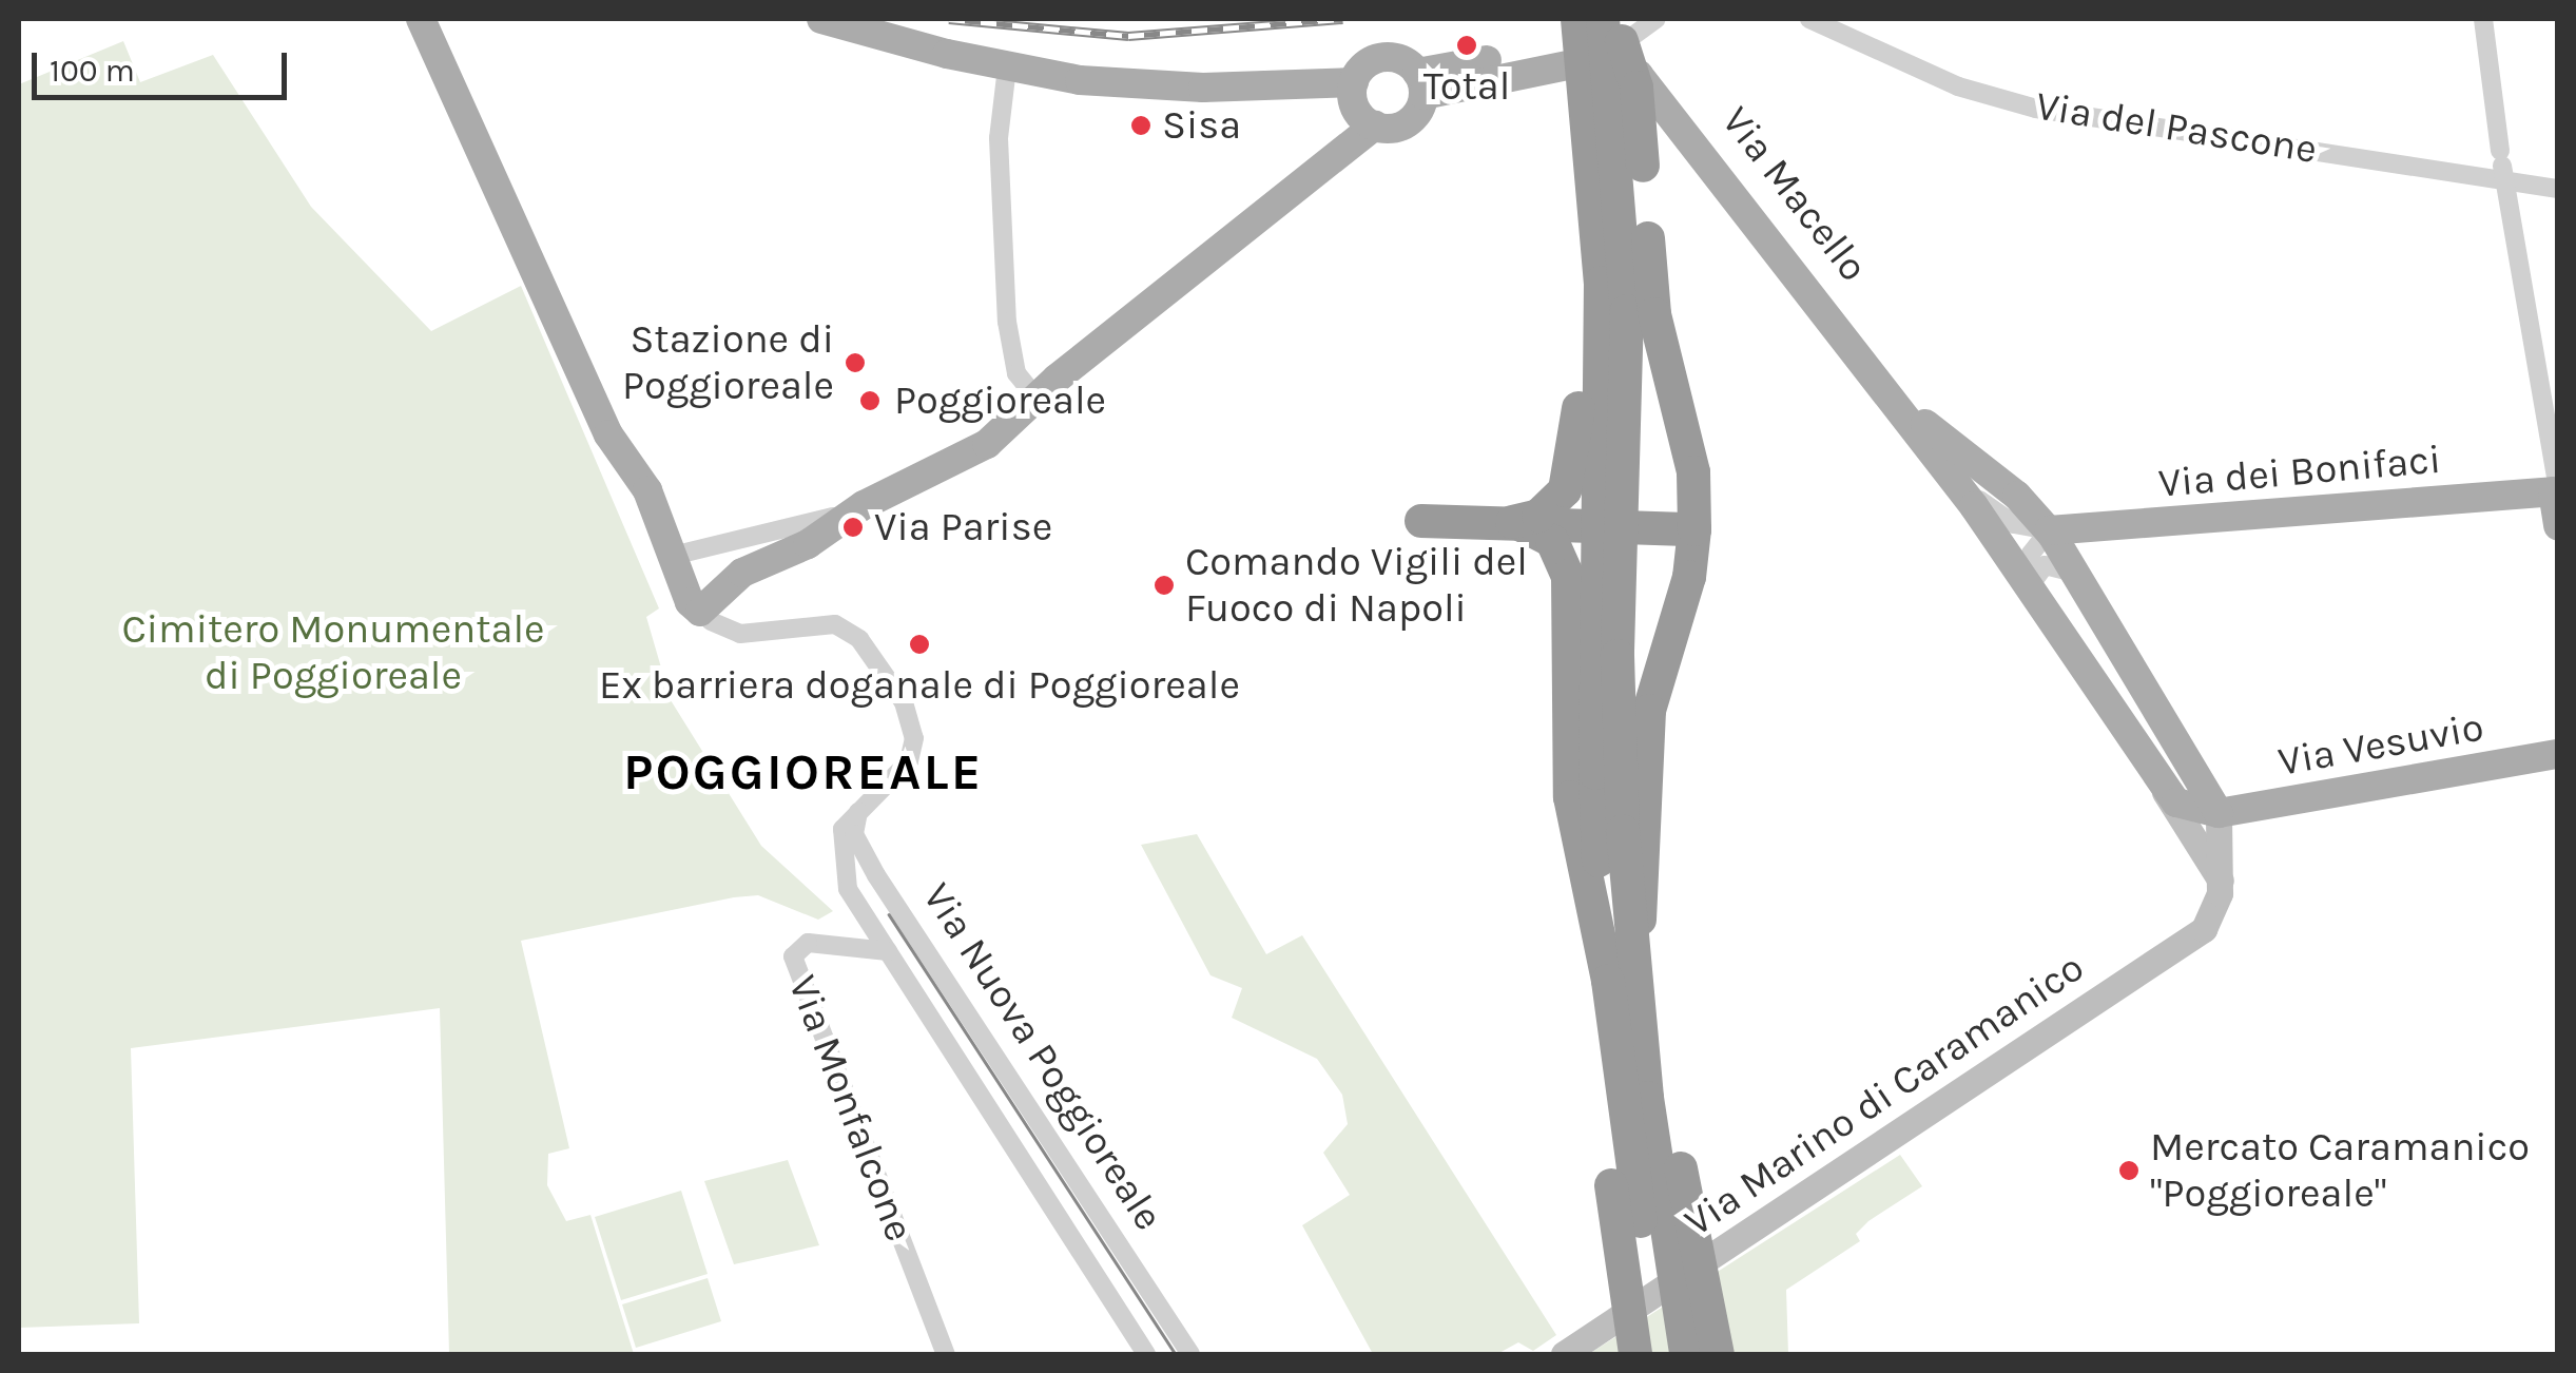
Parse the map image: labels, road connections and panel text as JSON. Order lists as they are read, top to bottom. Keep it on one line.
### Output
{"streets":{"main road":["Via Macello","Via dei Bonifaci","Via Vesuvio","Via Marino di Caramanico"],"street":["Via del Pascone","Via Nuova Poggioreale","Via Monfalcone"]},"crossings":[["Via Nuova Poggioreale","Via Monfalcone"]],"districts":["POGGIOREALE"],"parks":["Cimitero Monumentale di Poggioreale"],"places":["Total","Sisa","Stazione di Poggioreale","Poggioreale","Via Parise","Comando Vigili del Fuoco di Napoli","Ex barriera doganale di Poggioreale","Mercato Caramanico \"Poggioreale\""],"scale_bar":"100 m"}
